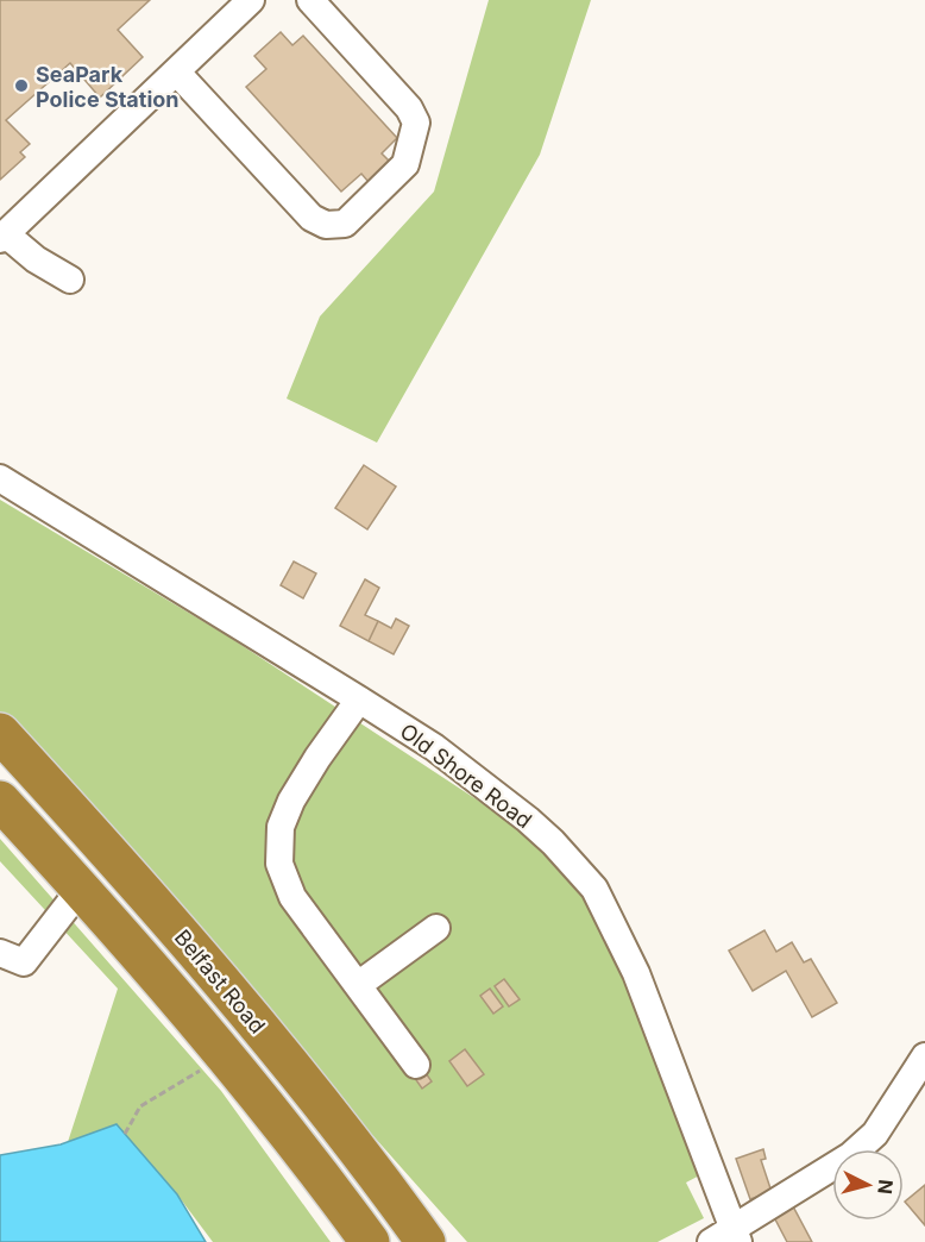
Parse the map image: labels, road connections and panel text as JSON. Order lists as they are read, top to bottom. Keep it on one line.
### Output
{"streets":{"highway":["Belfast Road"],"street":["Old Shore Road"]},"places":["SeaPark Police Station"],"north":"right"}
